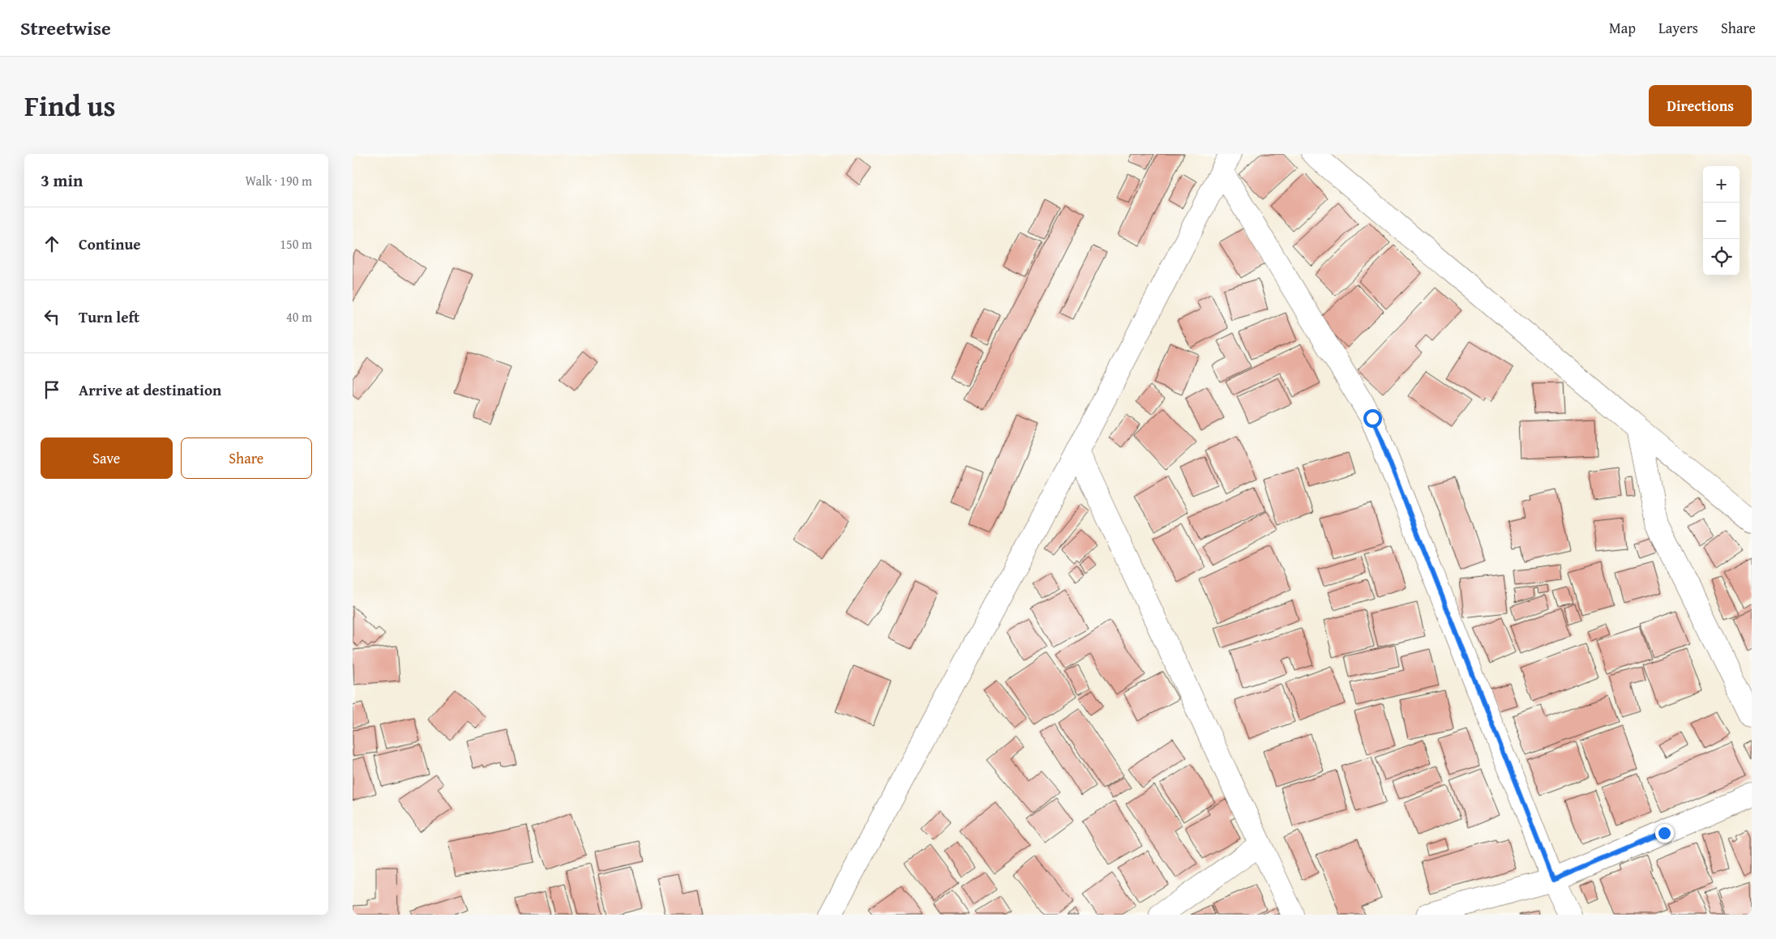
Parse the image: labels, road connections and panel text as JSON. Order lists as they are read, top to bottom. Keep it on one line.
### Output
{"page":{"header":"Streetwise","nav":["Map","Layers","Share"],"title":"Find us","buttons":["Directions",["Save","Share"]],"heading":["3 min","Walk · 190 m"],"map_buttons":["+","−"],"list":[["Continue","150 m"],["Turn left","40 m"],"Arrive at destination"]}}
